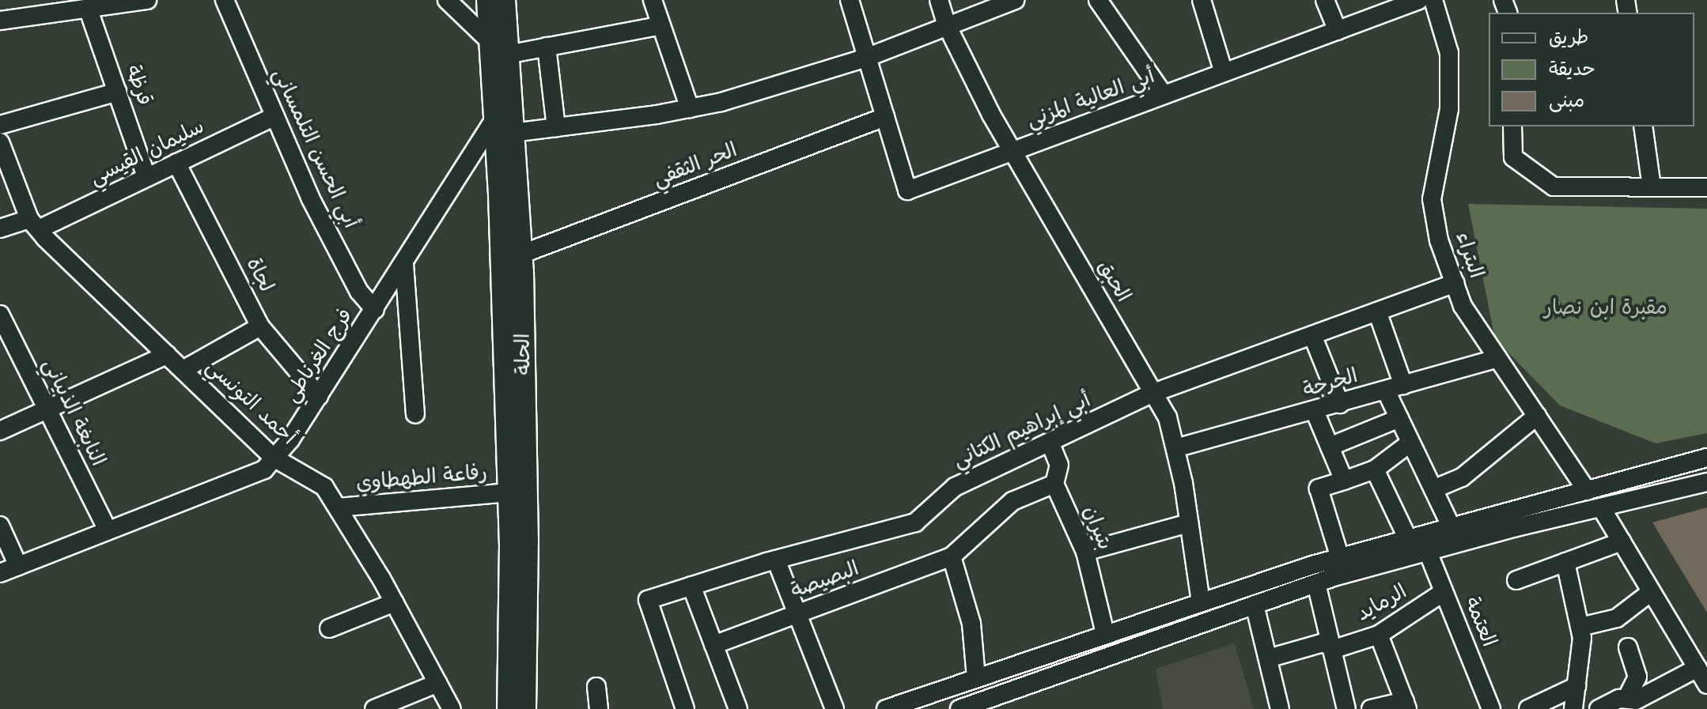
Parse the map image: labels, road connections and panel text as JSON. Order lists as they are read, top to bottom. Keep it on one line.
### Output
{"streets":{"main road":["الحلة"],"street":["قرظة","أبي العالية المزني","أبي الحسن التلمساني","سليمان القيسي","الحر الثقفي","البتراء","لجاة","الحبق","فرج الغرناطي","الحرجة","أحمد التونسي","النابغة الذبياني","أبي إبراهيم الكتاني","رفاعة الطهطاوي","بتيران","البصيصة","الرمايد","العتمة"]},"crossings":[["قرظة","سليمان القيسي"],["أبي العالية المزني","الحر الثقفي"],["أبي العالية المزني","الحبق"],["أبي الحسن التلمساني","سليمان القيسي"],["أبي الحسن التلمساني","فرج الغرناطي"],["سليمان القيسي","لجاة"],["سليمان القيسي","أحمد التونسي"],["الحر الثقفي","الحلة"],["البتراء","الحرجة"],["البتراء","أبي إبراهيم الكتاني"],["لجاة","فرج الغرناطي"],["الحبق","الحرجة"],["الحبق","أبي إبراهيم الكتاني"],["الحلة","فرج الغرناطي"],["الحلة","رفاعة الطهطاوي"],["فرج الغرناطي","أحمد التونسي"],["فرج الغرناطي","النابغة الذبياني"],["أحمد التونسي","رفاعة الطهطاوي"],["أبي إبراهيم الكتاني","بتيران"],["بتيران","البصيصة"],["الرمايد","العتمة"]],"parks":["مقبرة ابن نصار"],"legend":["طريق","حديقة","مبنى"]}
